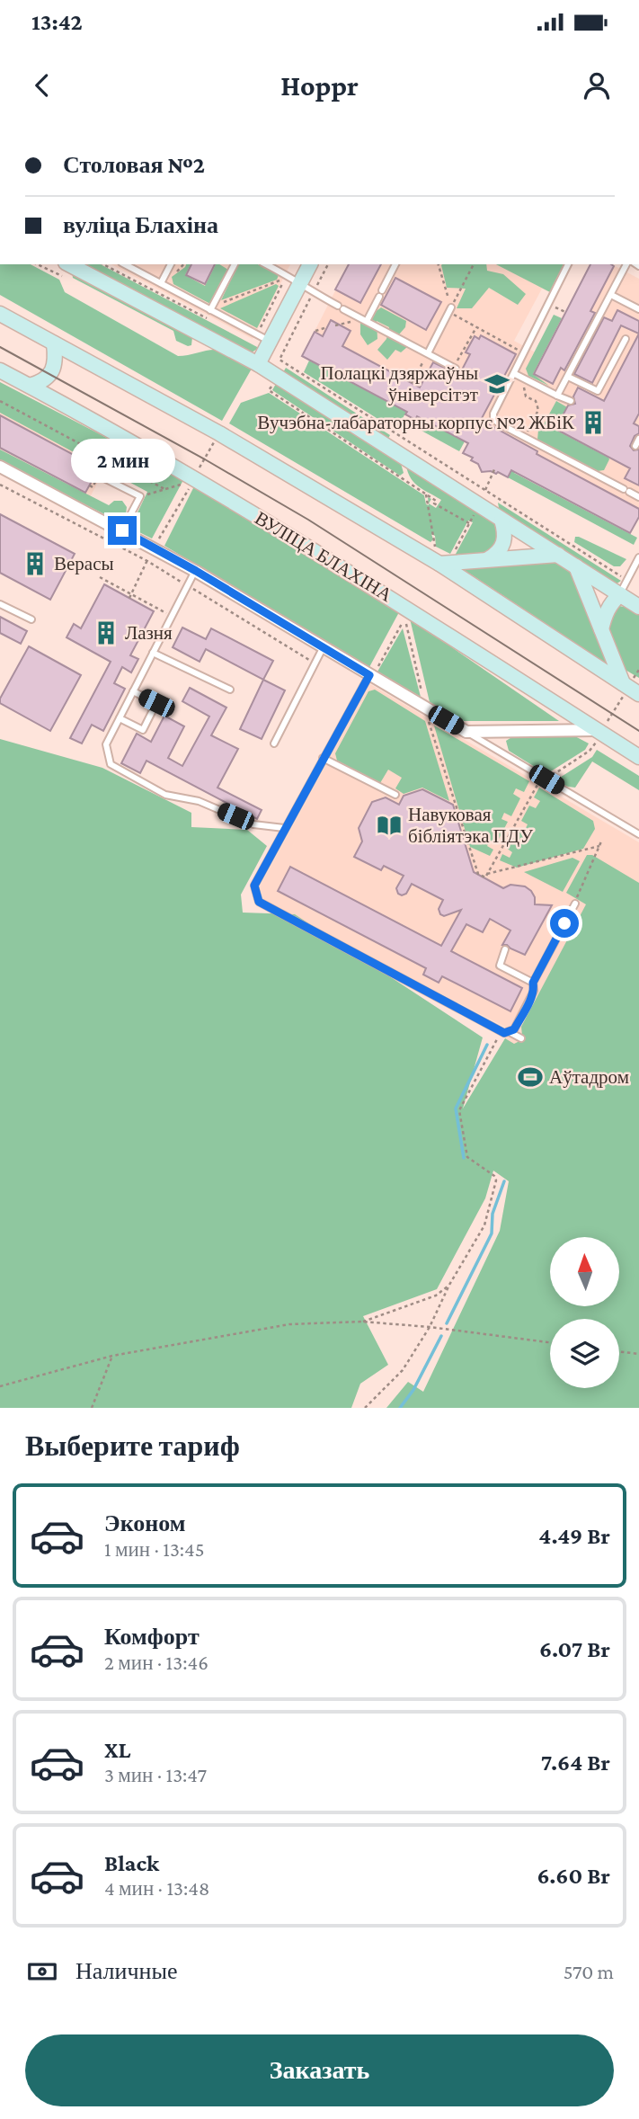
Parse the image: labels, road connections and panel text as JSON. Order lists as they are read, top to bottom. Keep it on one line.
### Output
{"streets":{"main road":["ВУЛІЦА БЛАХІНА"]},"places":{"school or university":["Полацкі дзяржаўны ўніверсітэт"],"building":["Вучэбна-лабараторны корпус №2 ЖБіК","Верасы","Лазня"],"library":["Навуковая бібліятэка ПДУ"],"sports":["Аўтадром"]},"north":"top","page":{"status":"13:42","header":"Hoppr","banner":["Столовая №2","вуліца Блахіна"],"bubble":"2 мин","heading":"Выберите тариф","list":[{"name":"Эконом","note":"1 мин · 13:45","value":"4.49 Br"},{"name":"Комфорт","note":"2 мин · 13:46","value":"6.07 Br"},{"name":"XL","note":"3 мин · 13:47","value":"7.64 Br"},{"name":"Black","note":"4 мин · 13:48","value":"6.60 Br"}],"pay":["Наличные","570 m"],"buttons":"Заказать"}}
